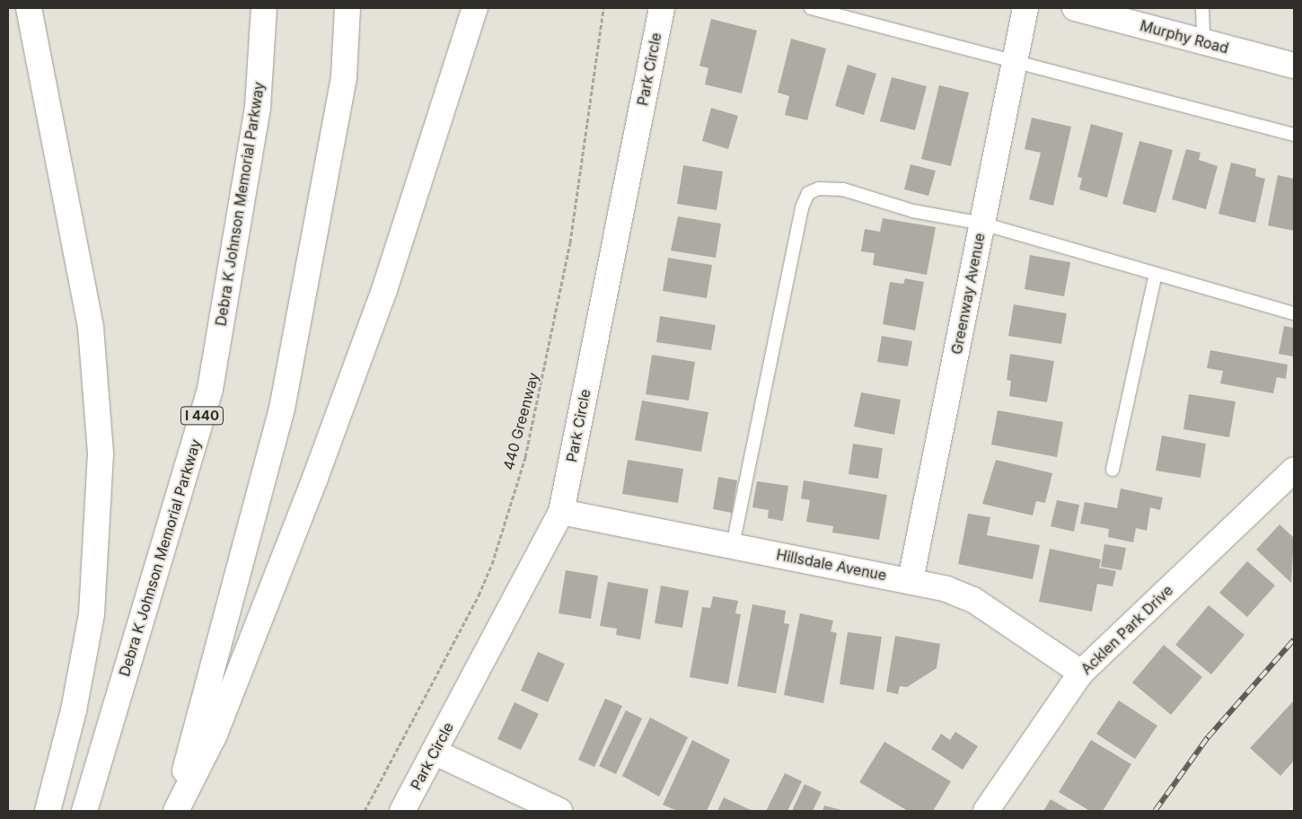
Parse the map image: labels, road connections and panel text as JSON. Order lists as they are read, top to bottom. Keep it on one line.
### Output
{"streets":{"main road":["Murphy Road","Park Circle","Debra K Johnson Memorial Parkway","Greenway Avenue","I 440","Hillsdale Avenue","Acklen Park Drive"],"path":["440 Greenway"]},"crossings":[["Park Circle","Hillsdale Avenue"],["Greenway Avenue","Hillsdale Avenue"],["Hillsdale Avenue","Acklen Park Drive"]]}
